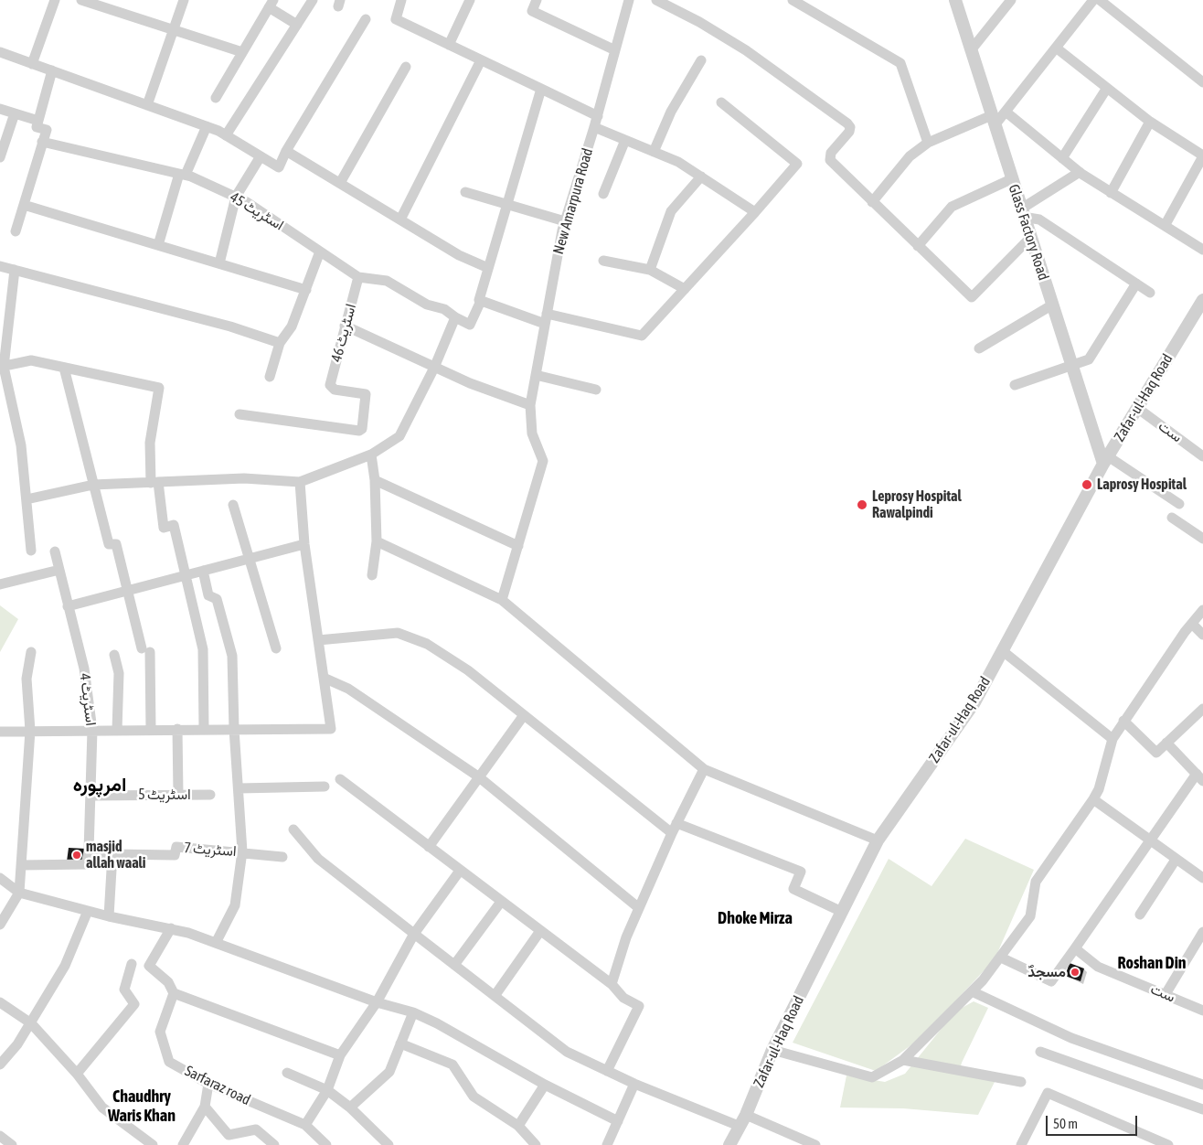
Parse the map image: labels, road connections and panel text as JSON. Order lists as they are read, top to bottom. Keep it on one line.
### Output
{"streets":{"street":["New Amarpura Road","اسٹریٹ 45","Glass Factory Road","اسٹریٹ 46","Zafar-ul-Haq Road","ست","اسٹریٹ 4","اسٹریٹ 5","اسٹریٹ 7","Sarfaraz road"]},"crossings":[["اسٹریٹ 45","اسٹریٹ 46"],["Glass Factory Road","Zafar-ul-Haq Road"],["Zafar-ul-Haq Road","ست"],["اسٹریٹ 4","اسٹریٹ 5"],["اسٹریٹ 4","اسٹریٹ 7"]],"districts":["امرپورہ","Dhoke Mirza","Roshan Din","Chaudhry Waris Khan"],"places":["Laprosy Hospital","Leprosy Hospital Rawalpindi","masjid allah waali","ؐمسجد"],"scale_bar":"50 m"}
